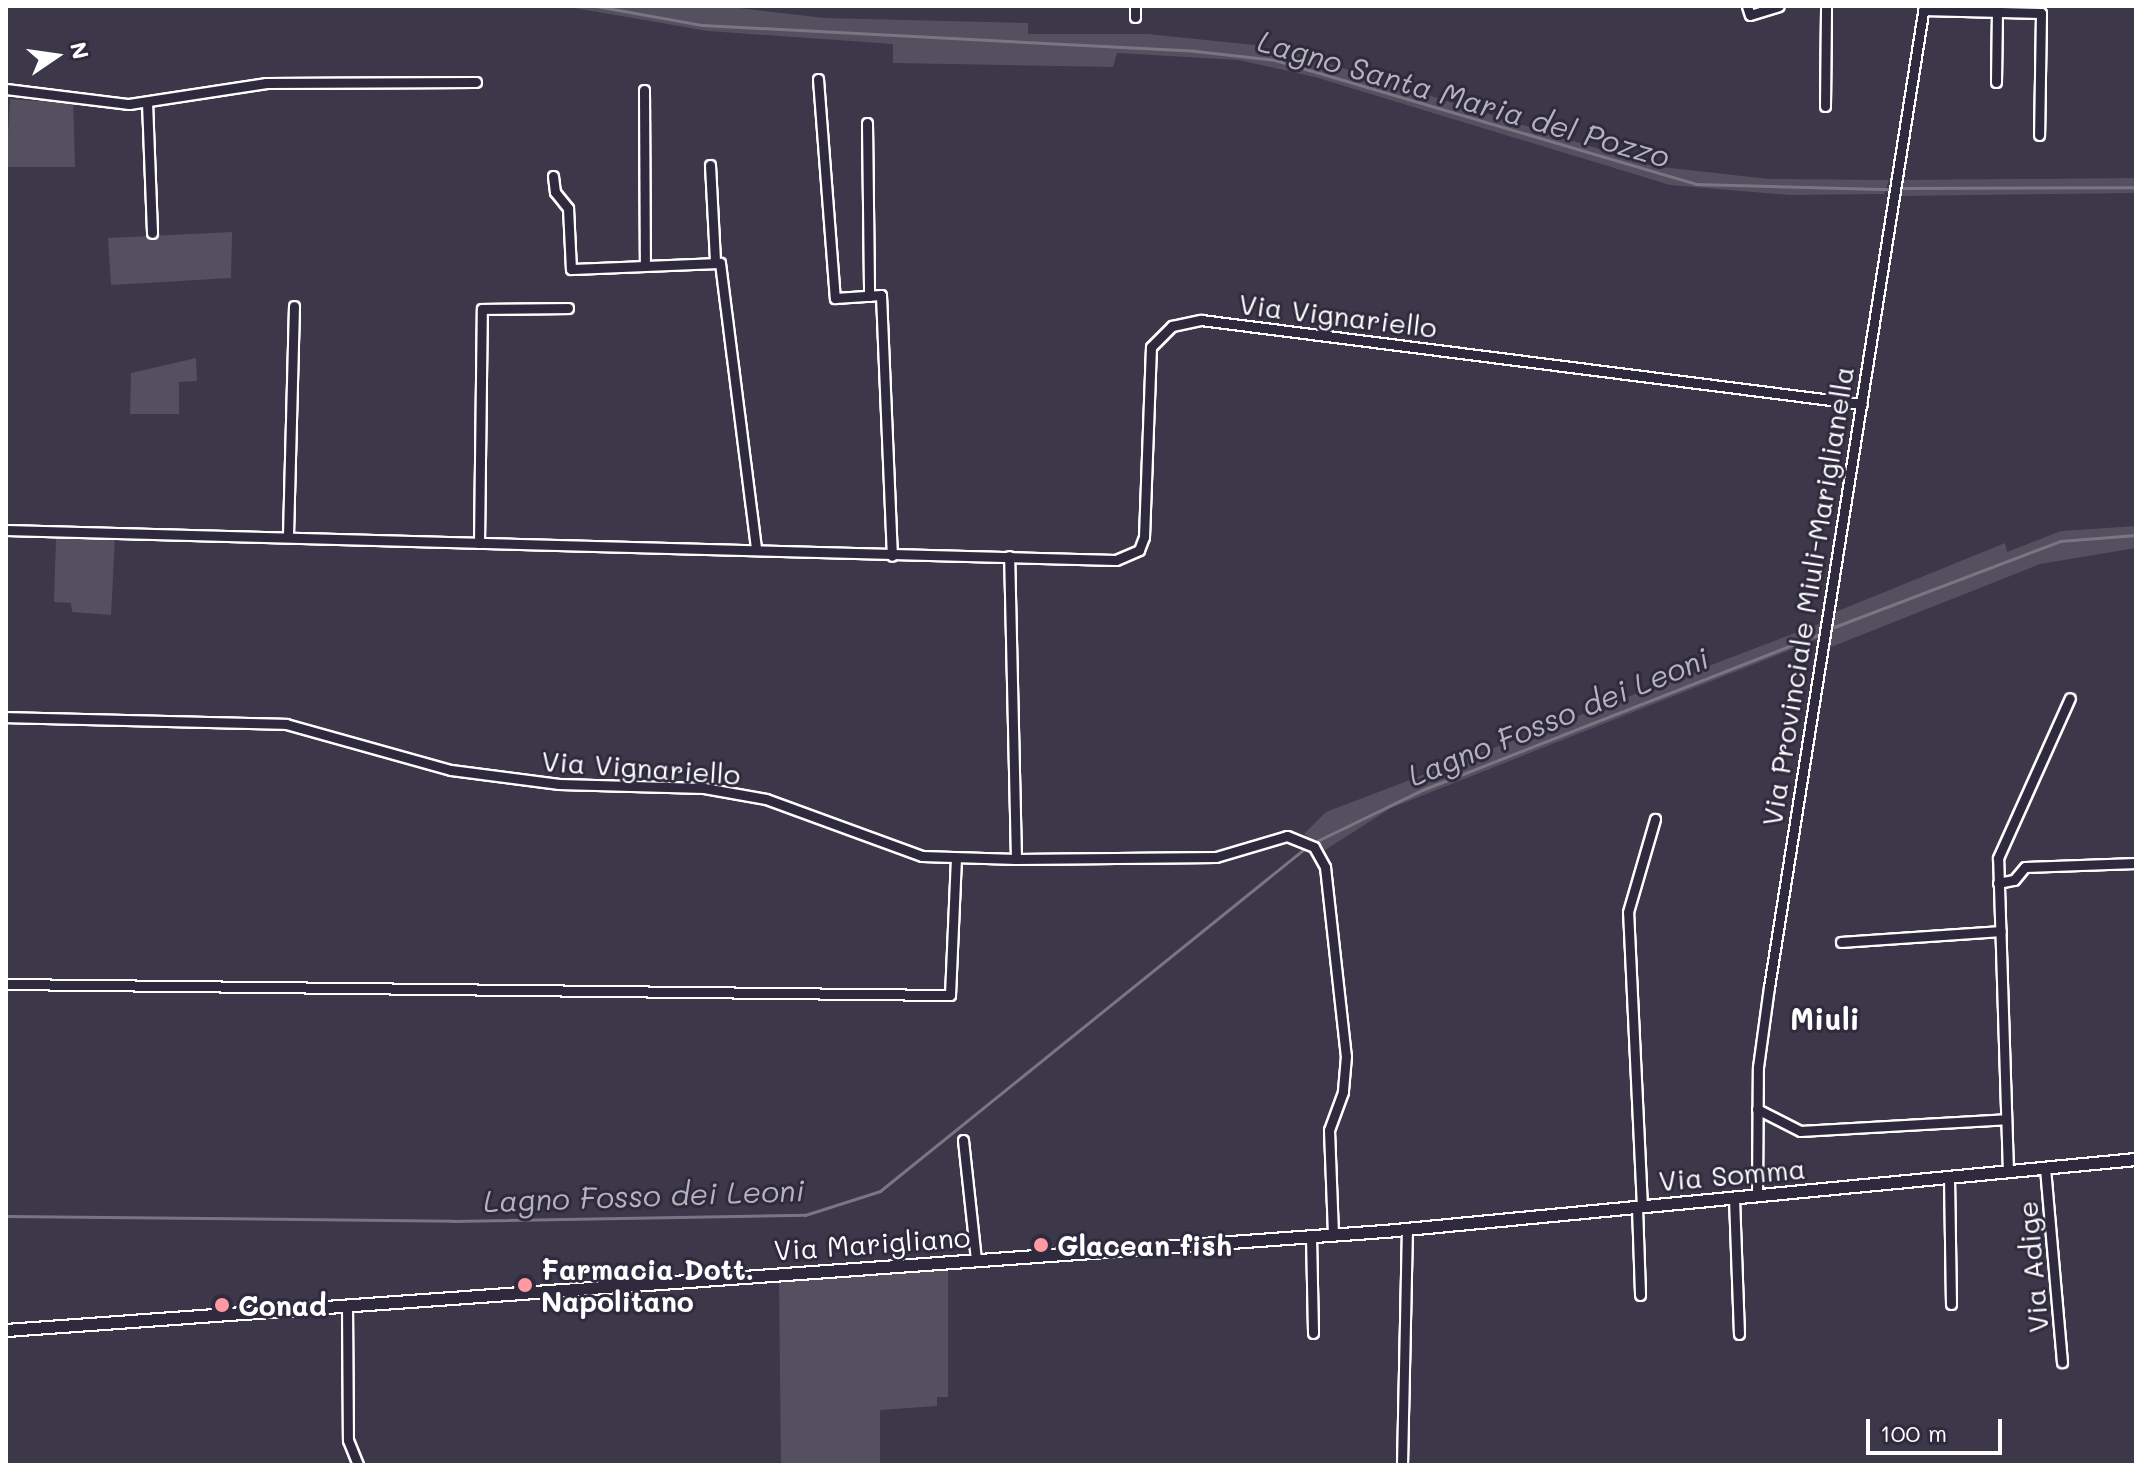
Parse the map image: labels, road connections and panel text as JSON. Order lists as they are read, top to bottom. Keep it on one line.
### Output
{"streets":{"street":["Via Vignariello","Via Provinciale Miuli-Mariglianella","Via Somma","Via Marigliano","Via Adige"]},"crossings":[["Via Vignariello","Via Provinciale Miuli-Mariglianella"],["Via Vignariello","Via Somma"],["Via Vignariello","Via Marigliano"],["Via Provinciale Miuli-Mariglianella","Via Somma"],["Via Somma","Via Marigliano"],["Via Somma","Via Adige"]],"districts":["Miuli"],"water":["Lagno Santa Maria del Pozzo","Lagno Fosso dei Leoni"],"places":["Glacean fish","Farmacia Dott. Napolitano","Conad"],"scale_bar":"100 m","north":"right"}
